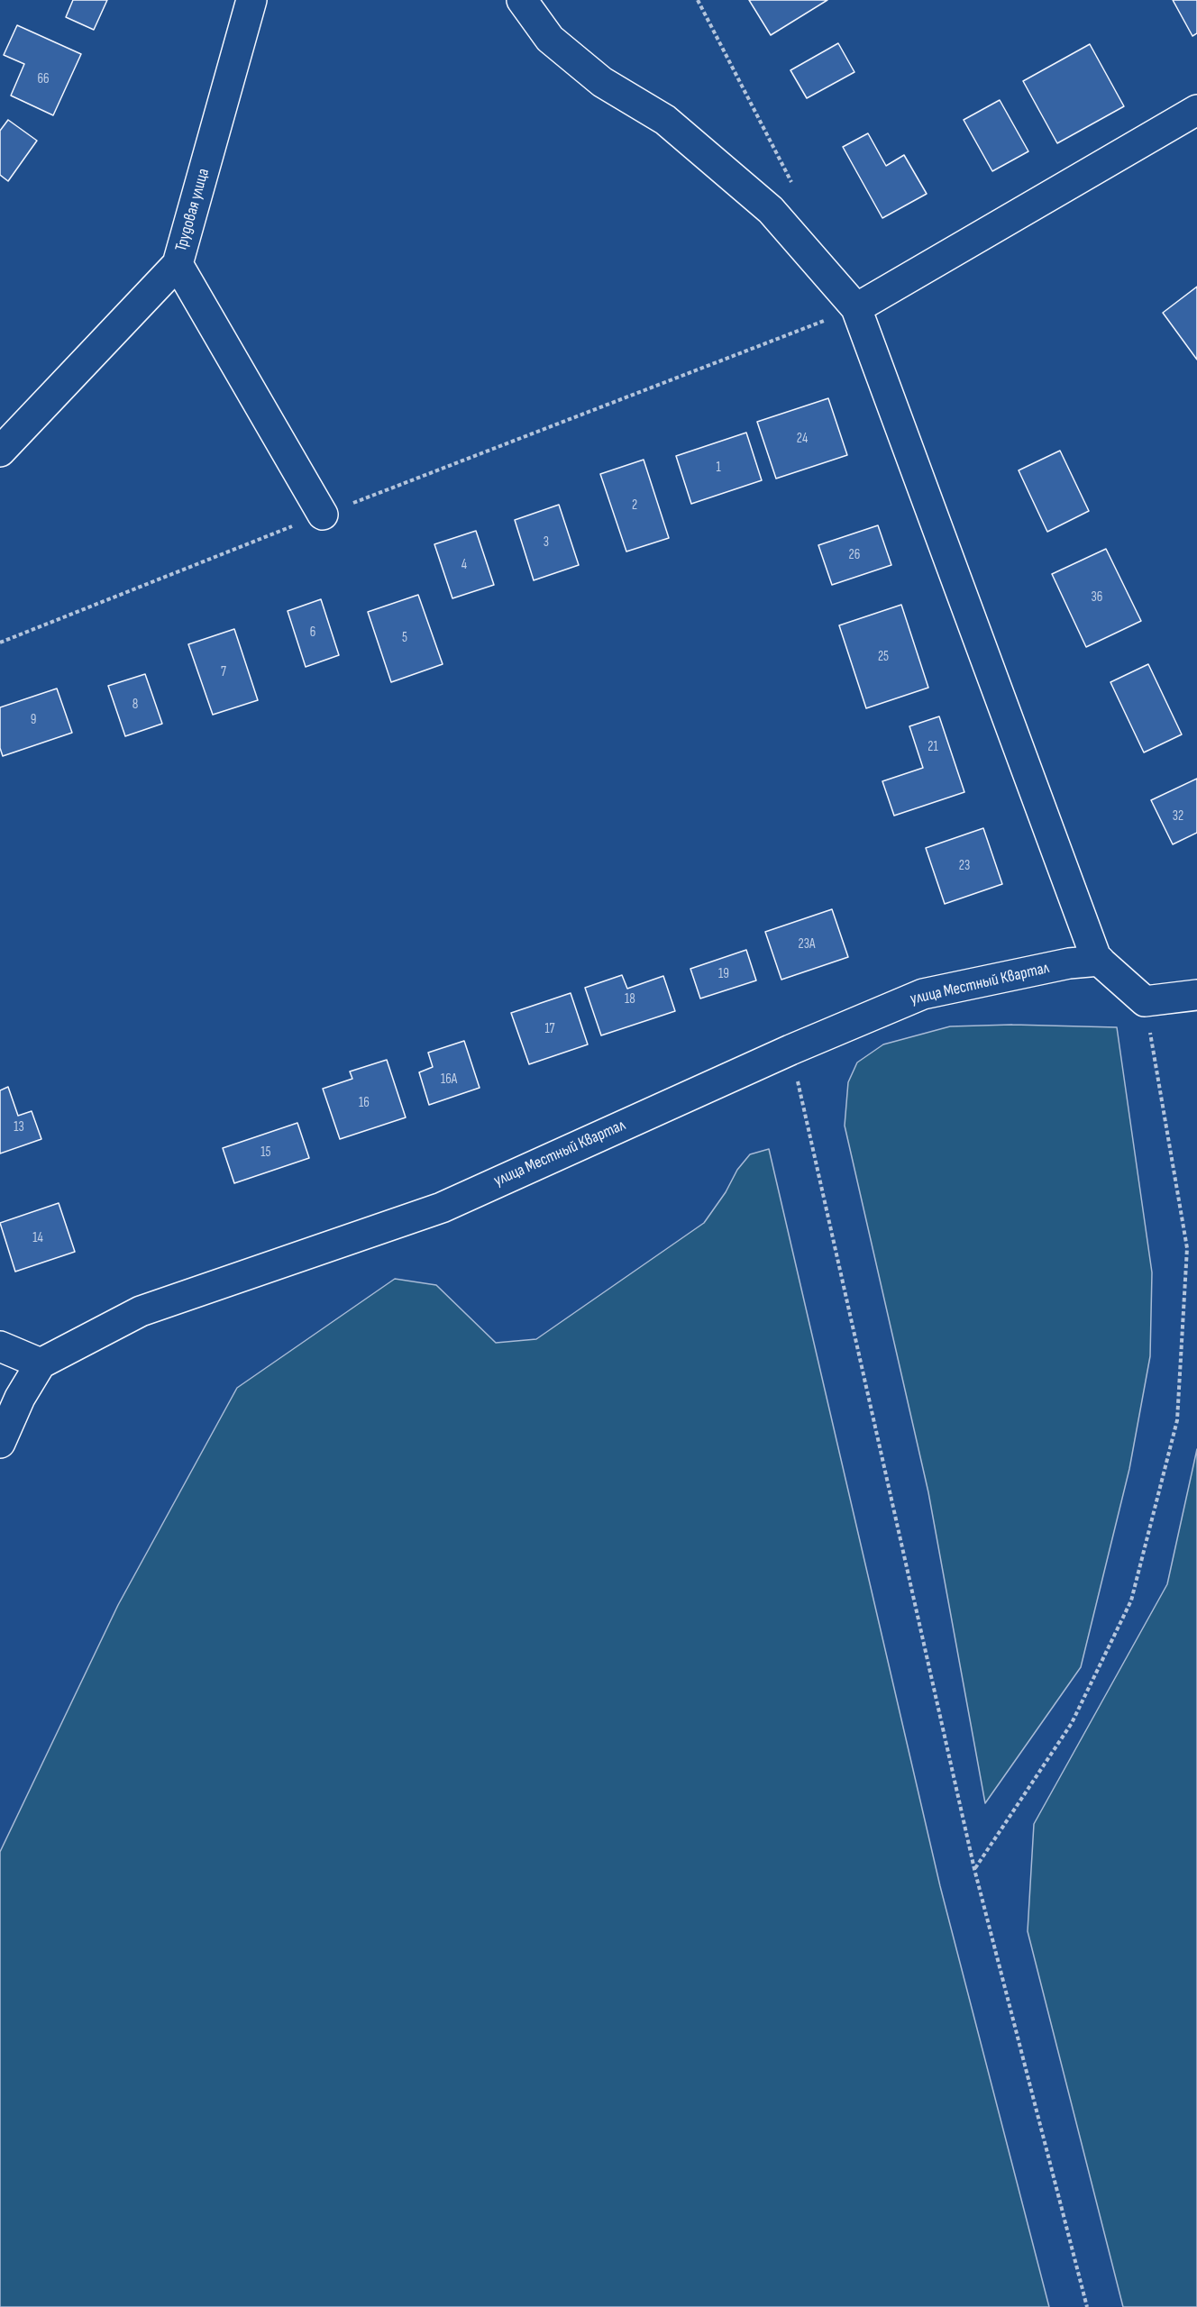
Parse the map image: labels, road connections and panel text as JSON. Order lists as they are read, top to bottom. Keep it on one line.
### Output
{"streets":{"street":["Трудовая улица","улица Местный Квартал"]},"house_numbers":["66","24","1","2","3","26","4","36","6","5","25","7","8","9","21","32","23","23А","19","18","17","16А","16","13","15","14"]}
